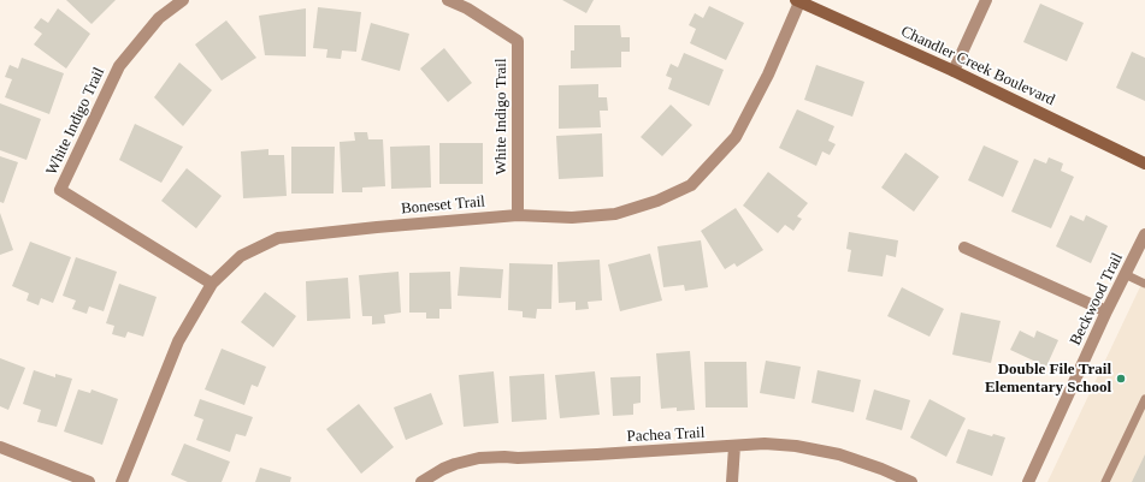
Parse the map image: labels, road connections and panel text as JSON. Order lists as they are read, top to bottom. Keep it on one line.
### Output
{"streets":{"street":["Chandler Creek Boulevard","White Indigo Trail","Boneset Trail","Beckwood Trail","Pachea Trail"]},"crossings":[["Chandler Creek Boulevard","Boneset Trail"],["White Indigo Trail","Boneset Trail"]],"places":["Double File Trail Elementary School"]}
